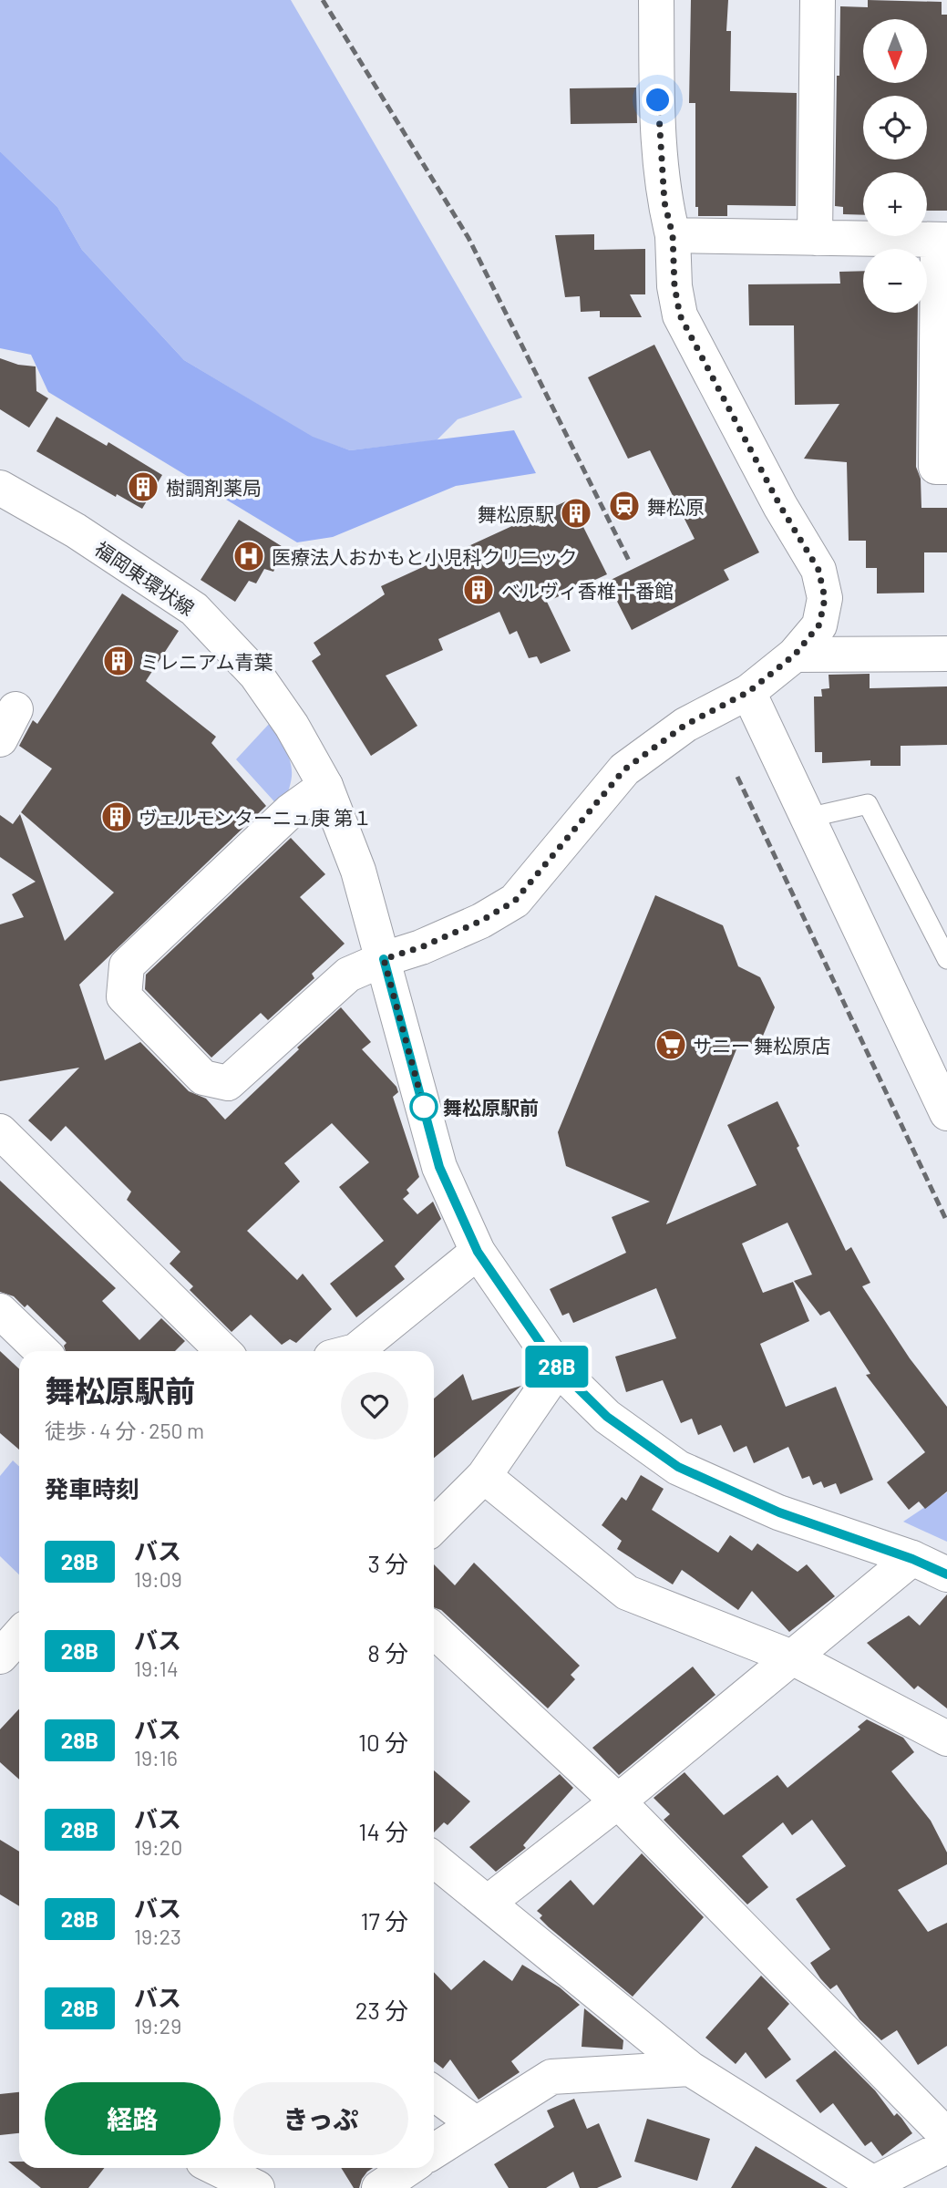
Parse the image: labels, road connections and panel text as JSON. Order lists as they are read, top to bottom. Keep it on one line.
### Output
{"streets":{"street":["福岡東環状線"]},"places":{"building":["樹調剤薬局","舞松原駅","ベルヴィ香椎十番館","ミレニアム青葉","ヴェルモンターニュ庚 第１"],"station":["舞松原"],"hospital":["医療法人おかもと小児科クリニック"],"supermarket":["サニー 舞松原店"],"other":["舞松原駅前"]},"lines":["bus line 28B"],"north":"bottom","page":{"on_map":"28B","map_buttons":["+","−"],"heading":[["舞松原駅前","徒歩 · 4 分 · 250 m"],"発車時刻"],"list":[{"mark":"28B","name":"バス","note":"19:09","value":"3 分"},{"mark":"28B","name":"バス","note":"19:14","value":"8 分"},{"mark":"28B","name":"バス","note":"19:16","value":"10 分"},{"mark":"28B","name":"バス","note":"19:20","value":"14 分"},{"mark":"28B","name":"バス","note":"19:23","value":"17 分"},{"mark":"28B","name":"バス","note":"19:29","value":"23 分"}],"buttons":["経路","きっぷ"]}}
